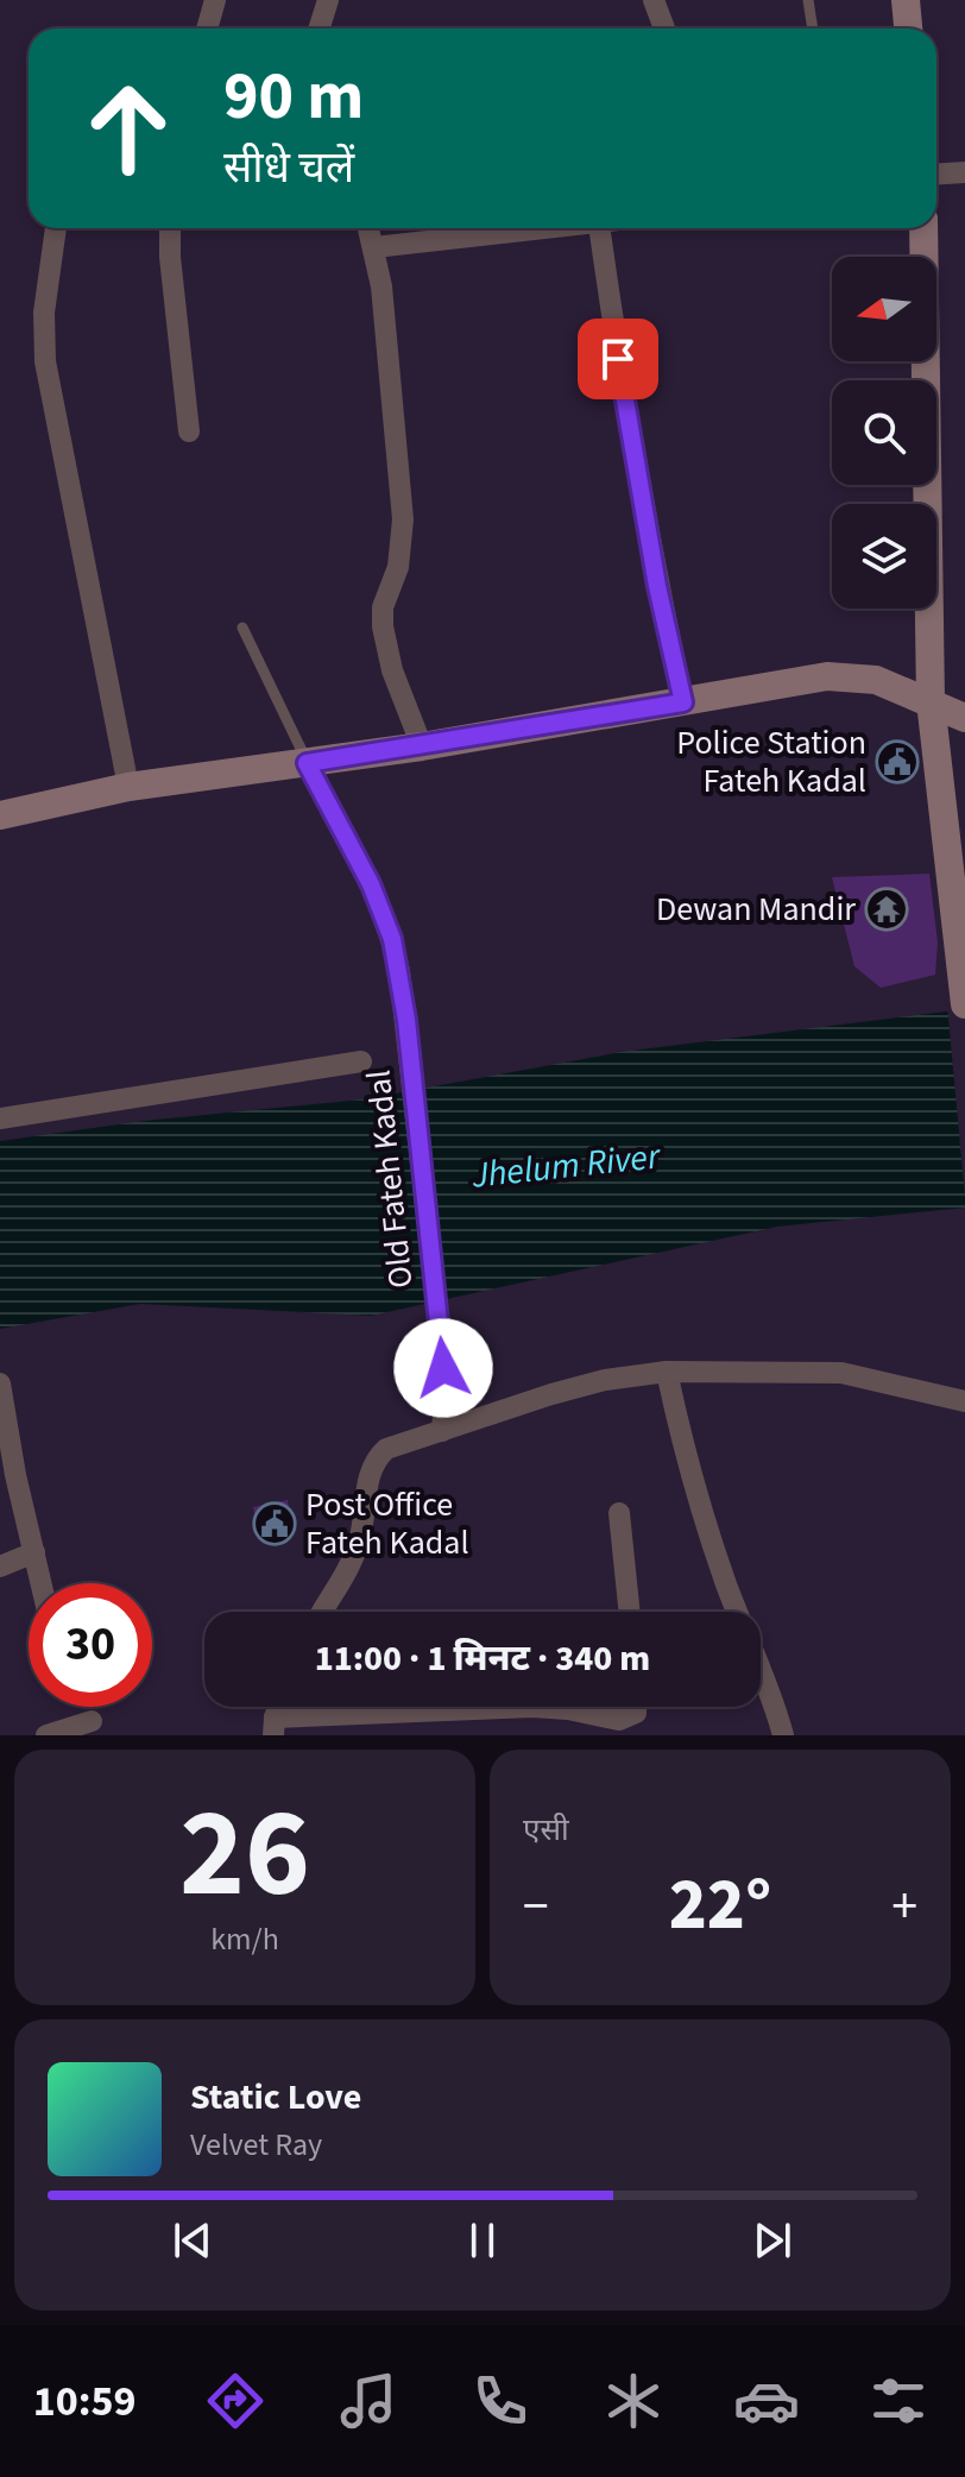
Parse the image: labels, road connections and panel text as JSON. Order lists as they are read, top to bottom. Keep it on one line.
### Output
{"streets":{"street":["Old Fateh Kadal"]},"water":["Jhelum River"],"places":{"public building":["Police Station Fateh Kadal","Post Office Fateh Kadal"],"temple":["Dewan Mandir"]},"north":"left","page":{"turn":["90 m","सीधे चलें"],"limit":"30","trip":"11:00 · 1 मिनट · 340 m","tile":[["26","km/h"],"एसी"],"heat":["−","22°","+"],"song":["Static Love","Velvet Ray"],"tabs":"10:59"}}
